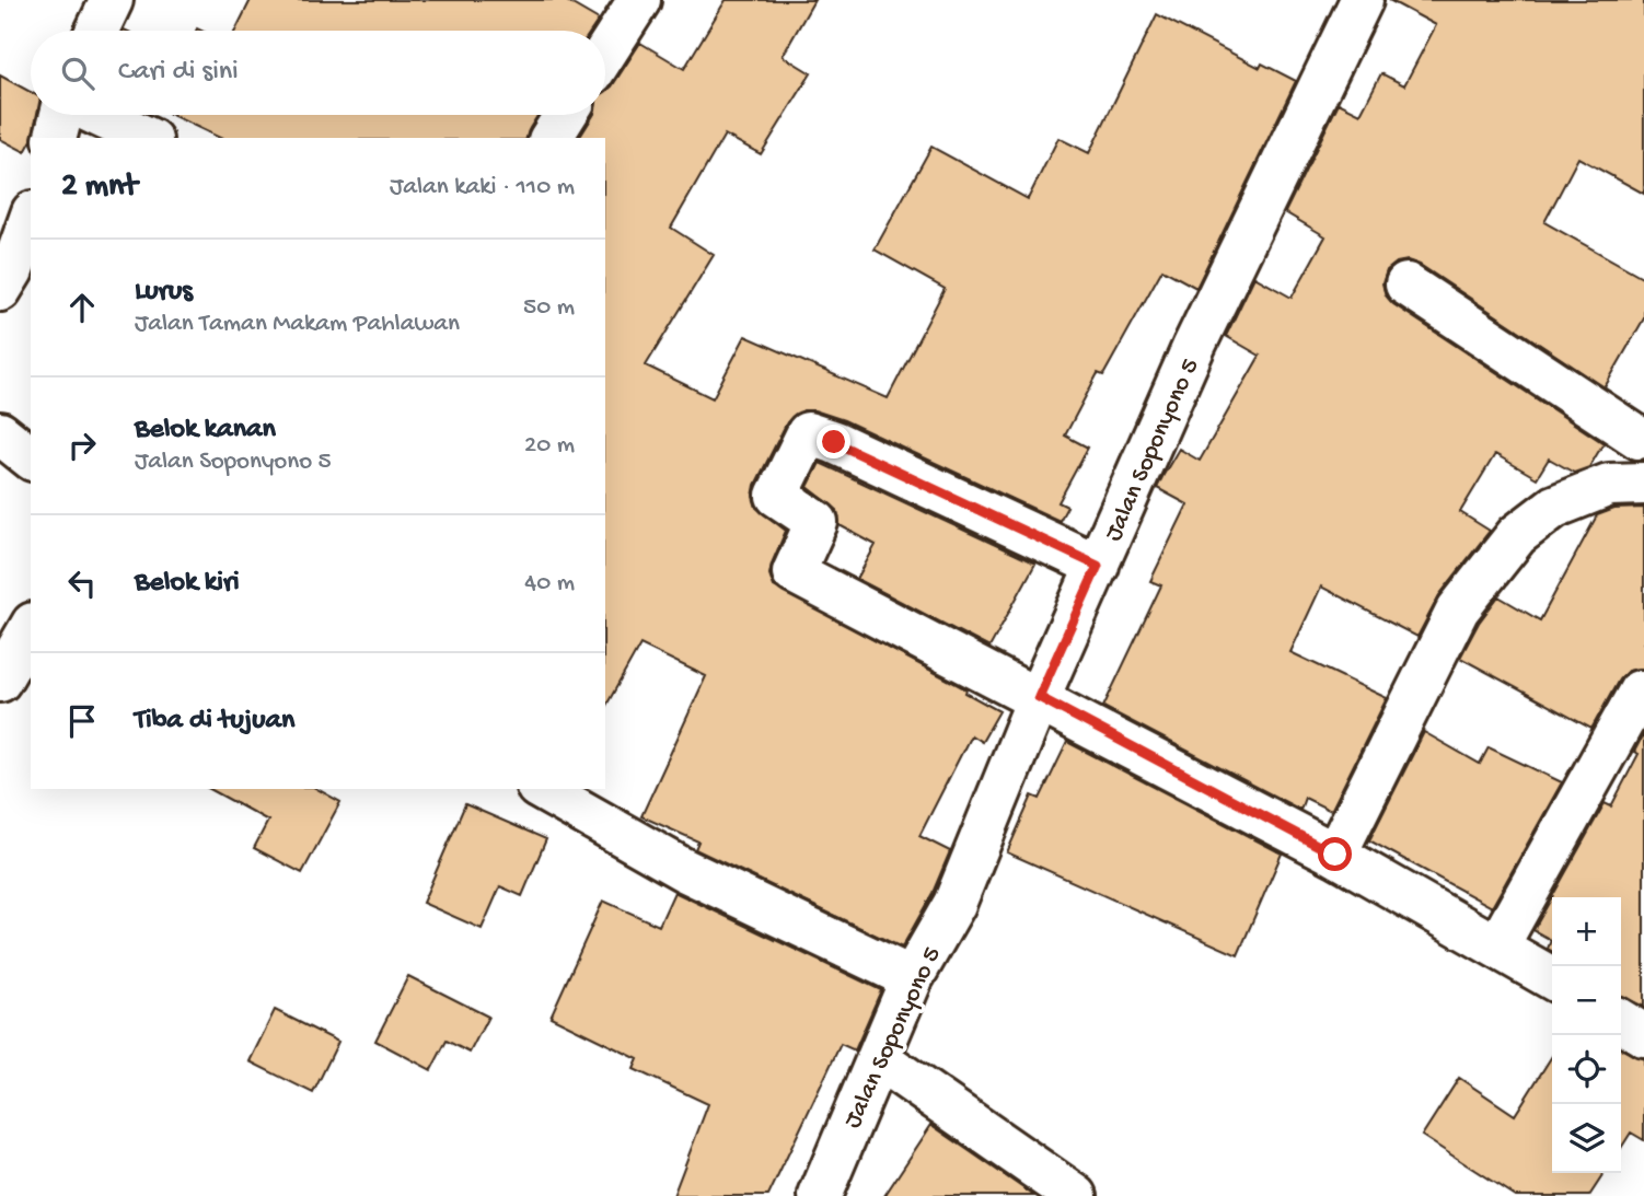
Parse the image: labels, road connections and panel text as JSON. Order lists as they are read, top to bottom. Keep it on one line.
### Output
{"streets":{"street":["Jalan Soponyono 5"]},"page":{"search":"Cari di sini","heading":["2 mnt","Jalan kaki · 110 m"],"list":[["Lurus","Jalan Taman Makam Pahlawan","50 m"],["Belok kanan","Jalan Soponyono 5","20 m"],["Belok kiri","40 m"],"Tiba di tujuan"],"map_buttons":["+","−"]}}
